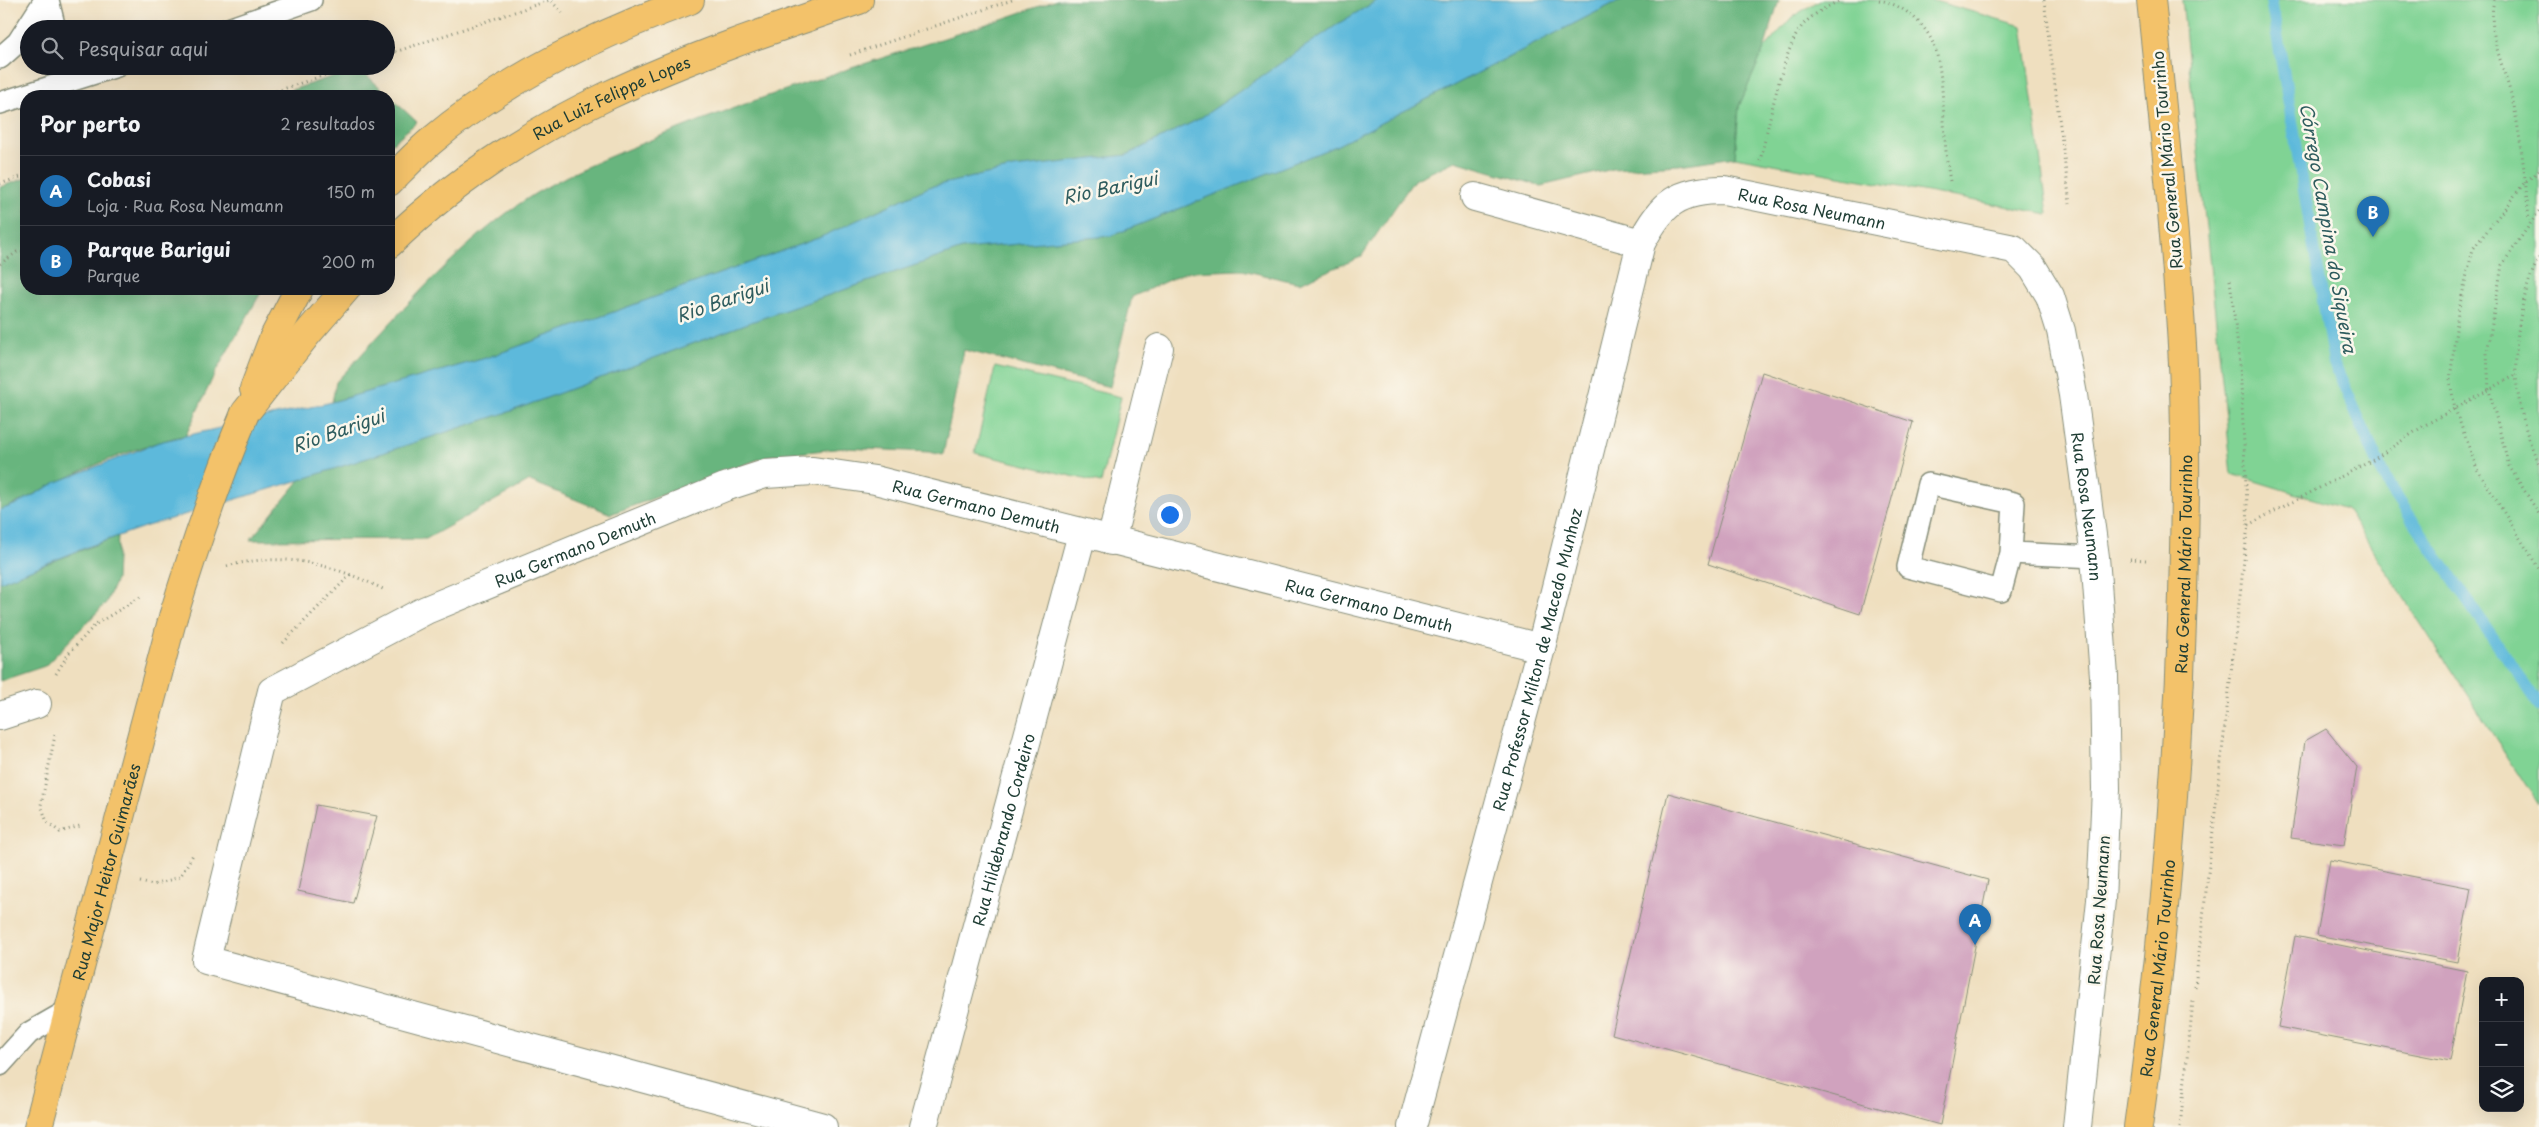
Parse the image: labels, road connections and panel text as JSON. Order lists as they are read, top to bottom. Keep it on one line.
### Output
{"streets":{"main road":["Rua Luiz Felippe Lopes","Rua General Mário Tourinho","Rua Major Heitor Guimarães"],"street":["Rua Rosa Neumann","Rua Germano Demuth","Rua Professor Milton de Macedo Munhoz","Rua Hildebrando Cordeiro"]},"crossings":[["Rua Rosa Neumann","Rua Professor Milton de Macedo Munhoz"],["Rua Germano Demuth","Rua Professor Milton de Macedo Munhoz"],["Rua Germano Demuth","Rua Hildebrando Cordeiro"]],"water":["Rio Barigui","Córrego Campina do Siqueira"],"page":{"search":"Pesquisar aqui","heading":["Por perto","2 resultados"],"list":[{"mark":"A","name":"Cobasi","note":"Loja · Rua Rosa Neumann","value":"150 m"},{"mark":"B","name":"Parque Barigui","note":"Parque","value":"200 m"}],"pins":["B","A"],"map_buttons":["+","−"]}}
